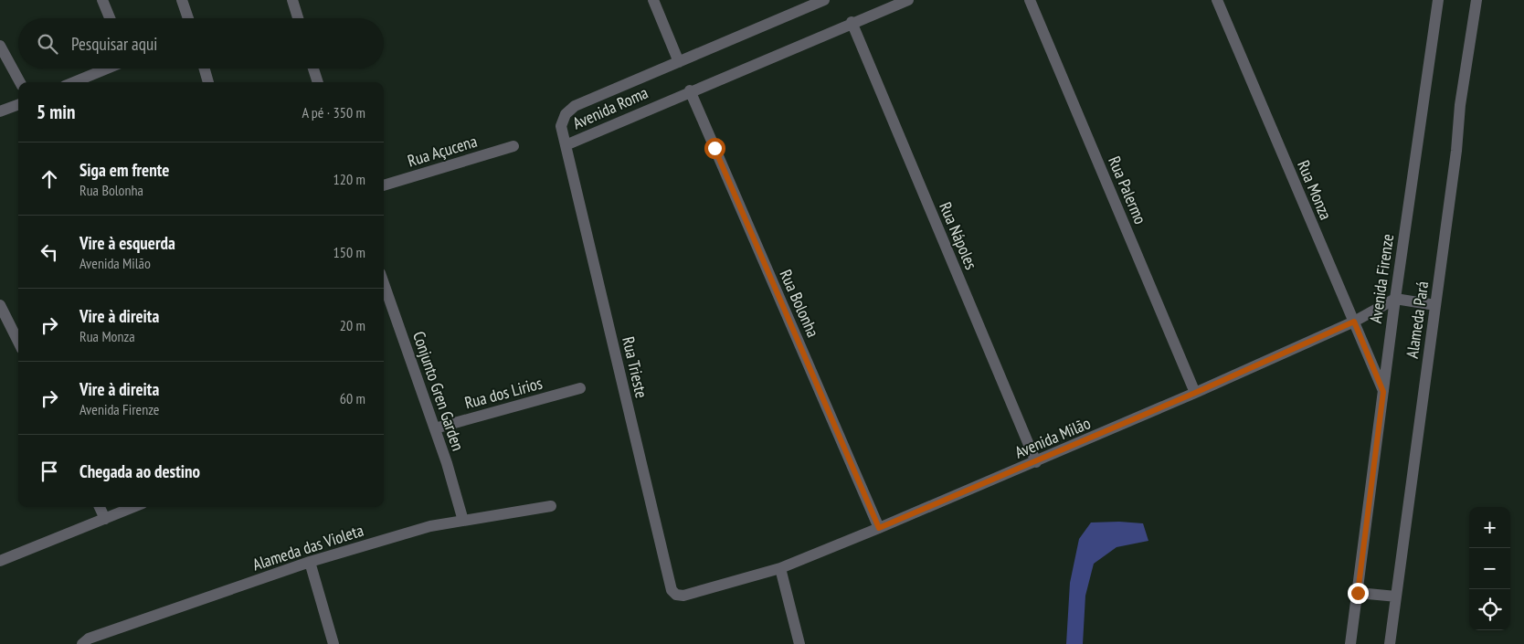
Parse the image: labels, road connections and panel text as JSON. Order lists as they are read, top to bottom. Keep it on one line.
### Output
{"streets":{"street":["Avenida Roma","Rua Açucena","Rua Palermo","Rua Monza","Rua Nápoles","Avenida Firenze","Rua Bolonha","Alameda Pará","Rua Trieste","Conjunto Gren Garden","Rua dos Lirios","Avenida Milão","Alameda das Violeta"]},"crossings":[["Avenida Roma","Rua Nápoles"],["Avenida Roma","Rua Bolonha"],["Avenida Roma","Rua Trieste"],["Rua Palermo","Avenida Milão"],["Rua Monza","Avenida Firenze"],["Rua Monza","Avenida Milão"],["Rua Nápoles","Avenida Milão"],["Avenida Firenze","Avenida Milão"],["Rua Bolonha","Avenida Milão"],["Rua Trieste","Avenida Milão"],["Conjunto Gren Garden","Rua dos Lirios"],["Conjunto Gren Garden","Alameda das Violeta"]],"page":{"search":"Pesquisar aqui","heading":["5 min","A pé · 350 m"],"list":[["Siga em frente","Rua Bolonha","120 m"],["Vire à esquerda","Avenida Milão","150 m"],["Vire à direita","Rua Monza","20 m"],["Vire à direita","Avenida Firenze","60 m"],"Chegada ao destino"],"map_buttons":["+","−"]}}
